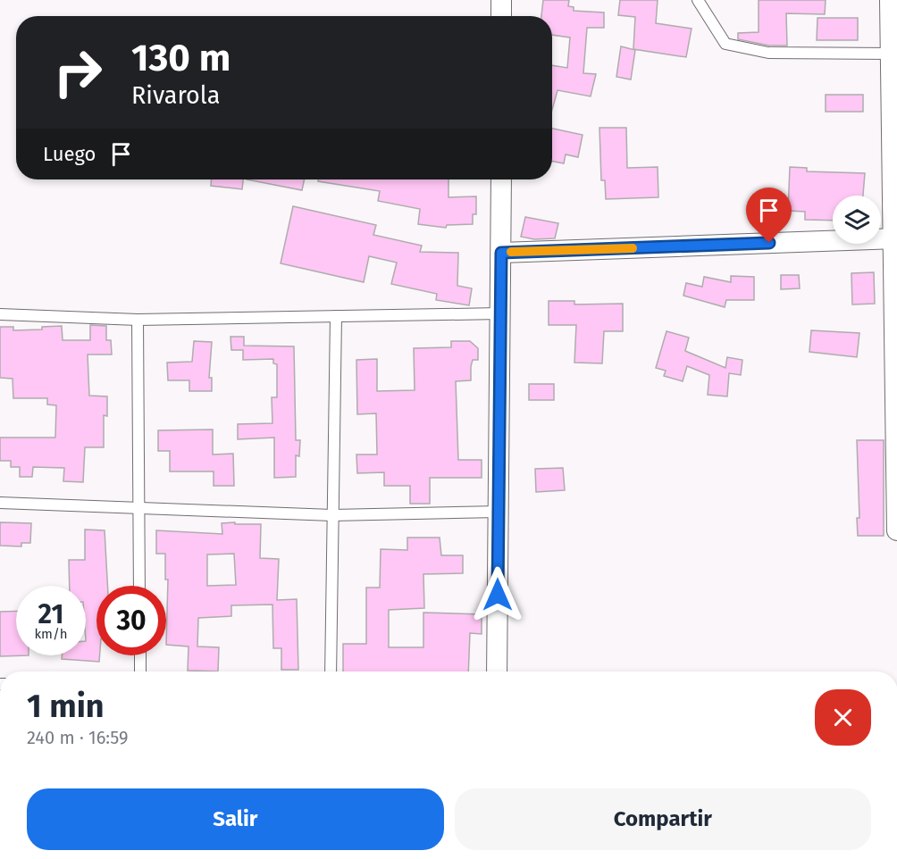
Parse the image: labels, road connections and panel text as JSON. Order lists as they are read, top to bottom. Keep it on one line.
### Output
{"page":{"turn":["130 m","Rivarola"],"then":"Luego","speed":"21 km/h","limit":"30","heading":["1 min","240 m · 16:59"],"buttons":["Salir","Compartir"]}}
